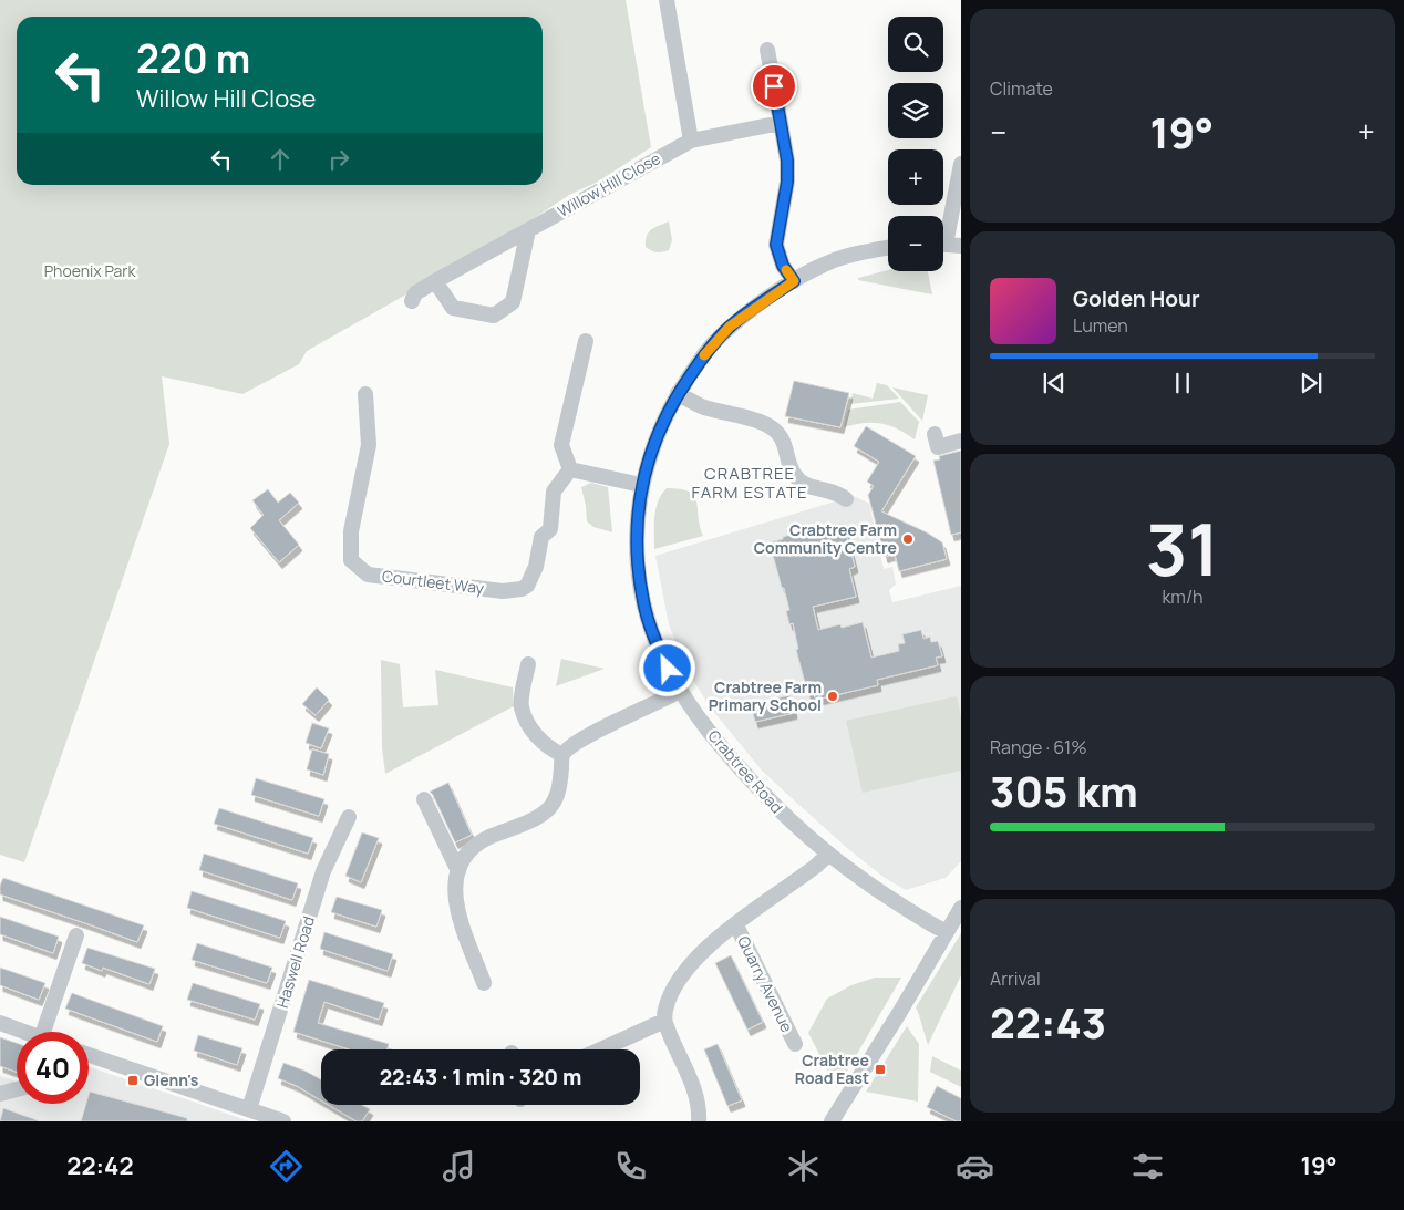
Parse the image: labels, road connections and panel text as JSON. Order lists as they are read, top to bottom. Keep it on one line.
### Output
{"streets":{"street":["Willow Hill Close","Courtleet Way","Crabtree Road","Haswell Road","Quarry Avenue"]},"crossings":[["Crabtree Road","Quarry Avenue"]],"districts":["CRABTREE FARM ESTATE"],"parks":["Phoenix Park"],"places":{"other":["Crabtree Farm Community Centre","Crabtree Farm Primary School"],"transit":["Crabtree Road East","Glenn's"]},"page":{"tile":["Climate",["31","km/h"],["Range · 61%","305 km"],["Arrival","22:43"]],"map_buttons":["+","−"],"turn":["220 m","Willow Hill Close"],"heat":["−","19°","+"],"song":["Golden Hour","Lumen"],"limit":"40","trip":"22:43 · 1 min · 320 m","tabs":["22:42","19°"]}}
